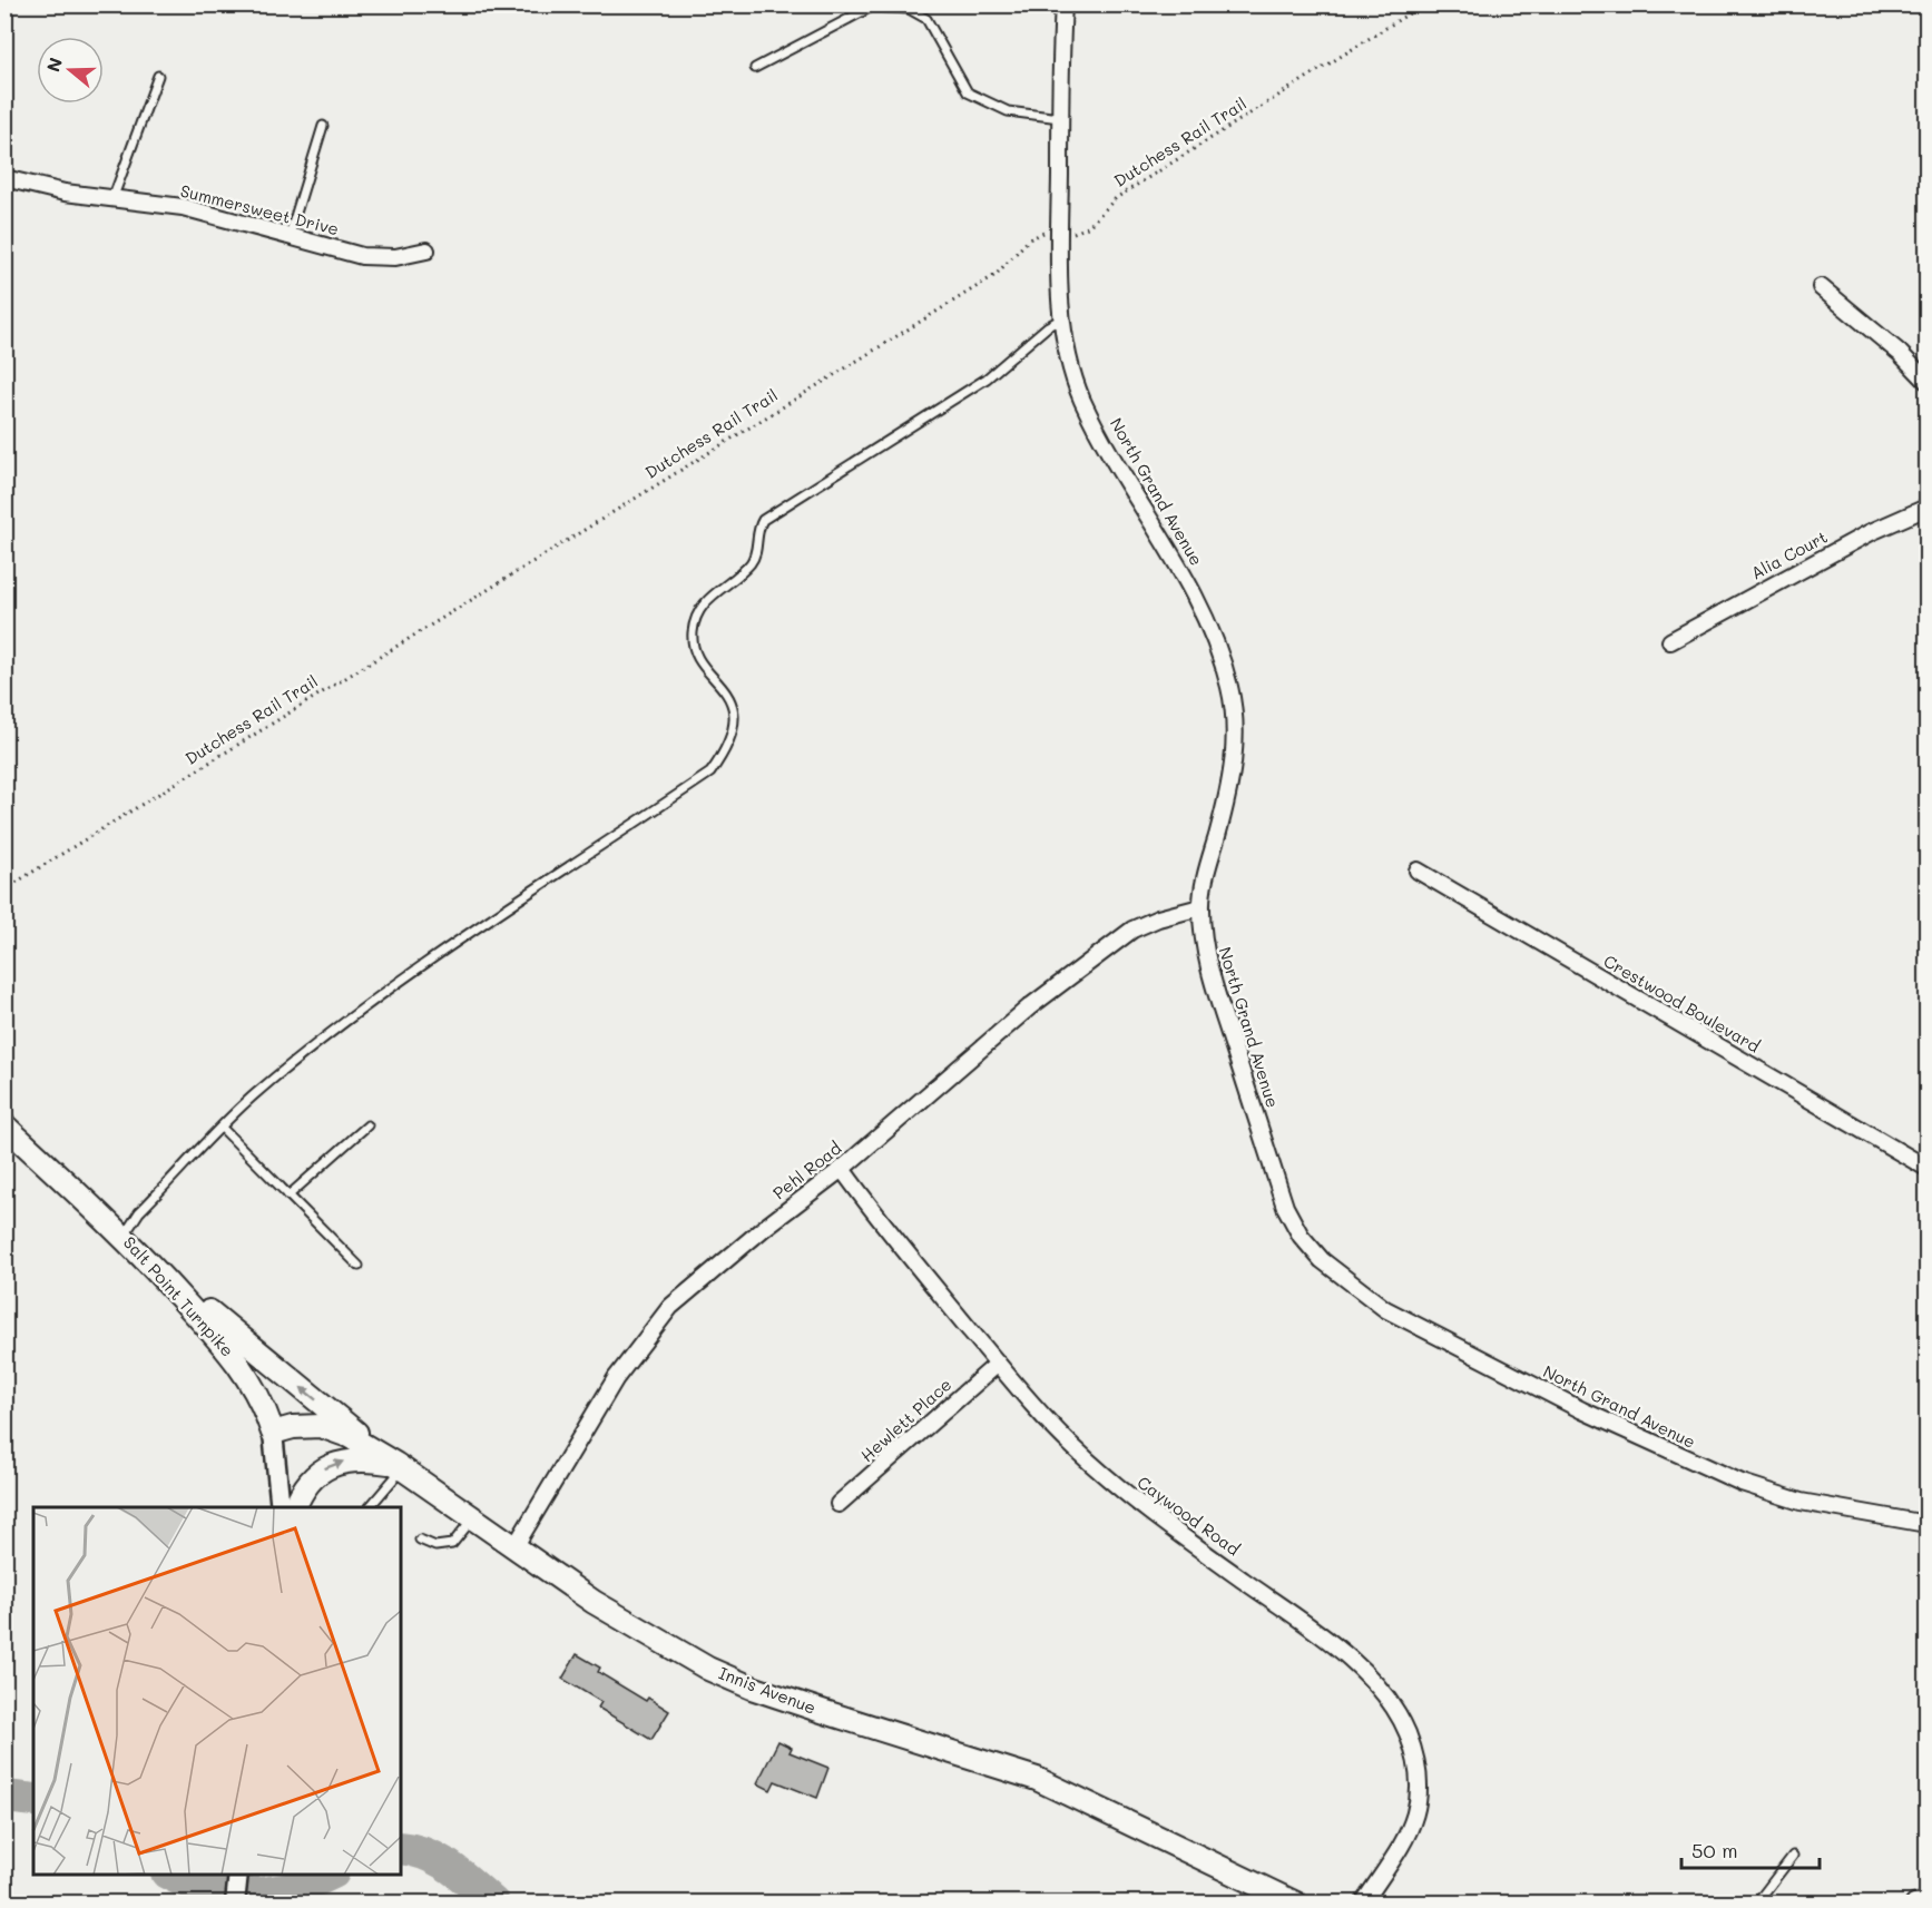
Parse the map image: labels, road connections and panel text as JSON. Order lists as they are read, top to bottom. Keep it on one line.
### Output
{"streets":{"main road":["Salt Point Turnpike","Innis Avenue"],"street":["Summersweet Drive","North Grand Avenue","Alia Court","Crestwood Boulevard","Pehl Road","Hewlett Place","Caywood Road"],"path":["Dutchess Rail Trail"]},"crossings":[["Dutchess Rail Trail","North Grand Avenue"],["North Grand Avenue","Pehl Road"],["Pehl Road","Caywood Road"],["Pehl Road","Innis Avenue"],["Salt Point Turnpike","Innis Avenue"],["Hewlett Place","Caywood Road"]],"scale_bar":"50 m","north":"left"}
